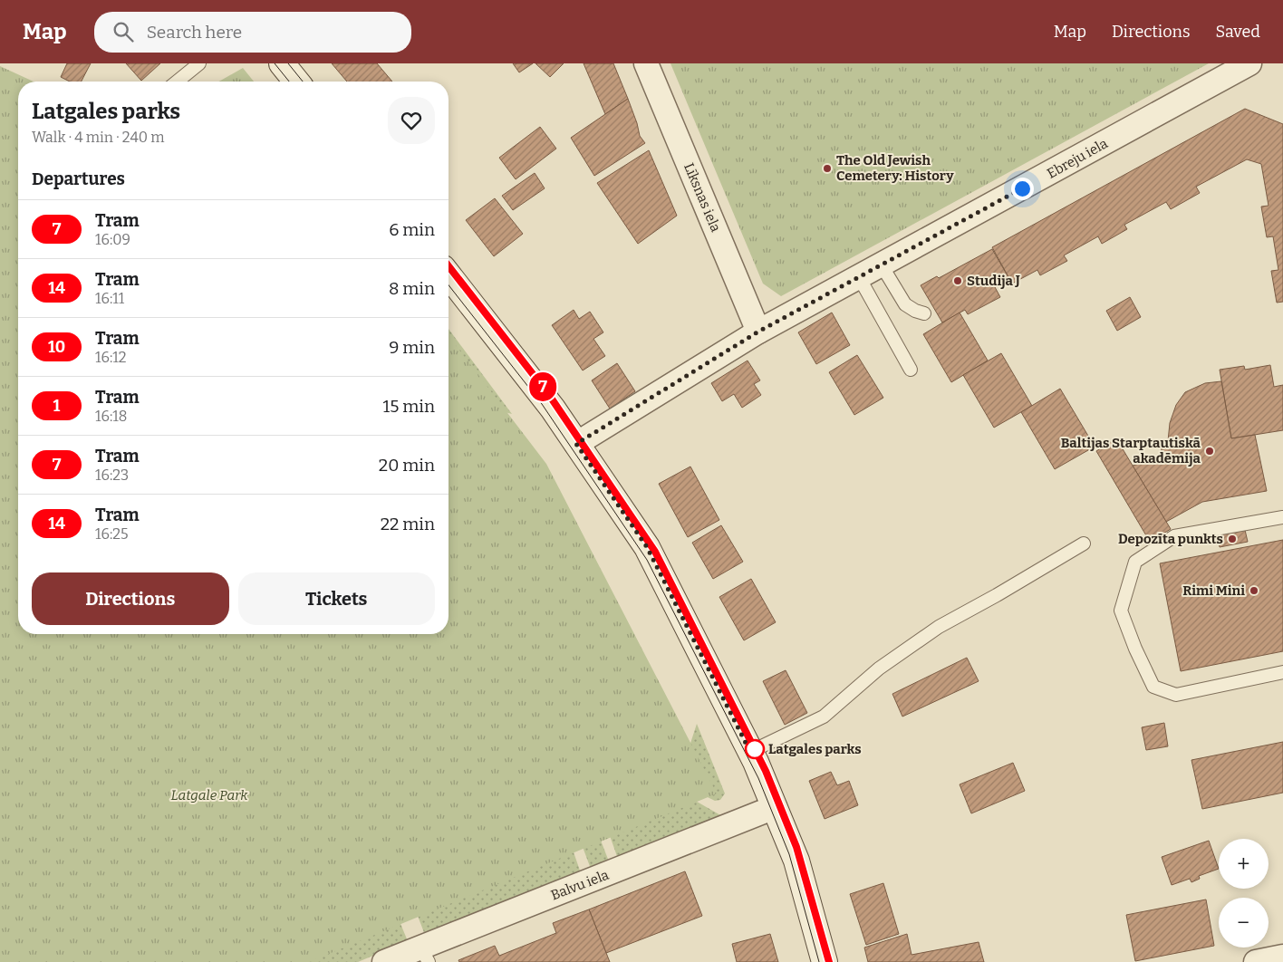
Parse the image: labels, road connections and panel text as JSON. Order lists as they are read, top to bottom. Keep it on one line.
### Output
{"streets":{"street":["Ebreju iela","Līksnas iela","Balvu iela"]},"crossings":[["Ebreju iela","Līksnas iela"]],"parks":["Latgale Park"],"places":["The Old Jewish Cemetery: History","Studija J","Baltijas Starptautiskā akadēmija","Depozīta punkts","Rimi Mini","Latgales parks"],"lines":["tram line 7"],"page":{"header":"Map","search":"Search here","nav":["Map","Directions","Saved"],"on_map":"7","heading":[["Latgales parks","Walk · 4 min · 240 m"],"Departures"],"list":[{"mark":"7","name":"Tram","note":"16:09","value":"6 min"},{"mark":"14","name":"Tram","note":"16:11","value":"8 min"},{"mark":"10","name":"Tram","note":"16:12","value":"9 min"},{"mark":"1","name":"Tram","note":"16:18","value":"15 min"},{"mark":"7","name":"Tram","note":"16:23","value":"20 min"},{"mark":"14","name":"Tram","note":"16:25","value":"22 min"}],"buttons":["Directions","Tickets"],"map_buttons":["+","−"]}}
